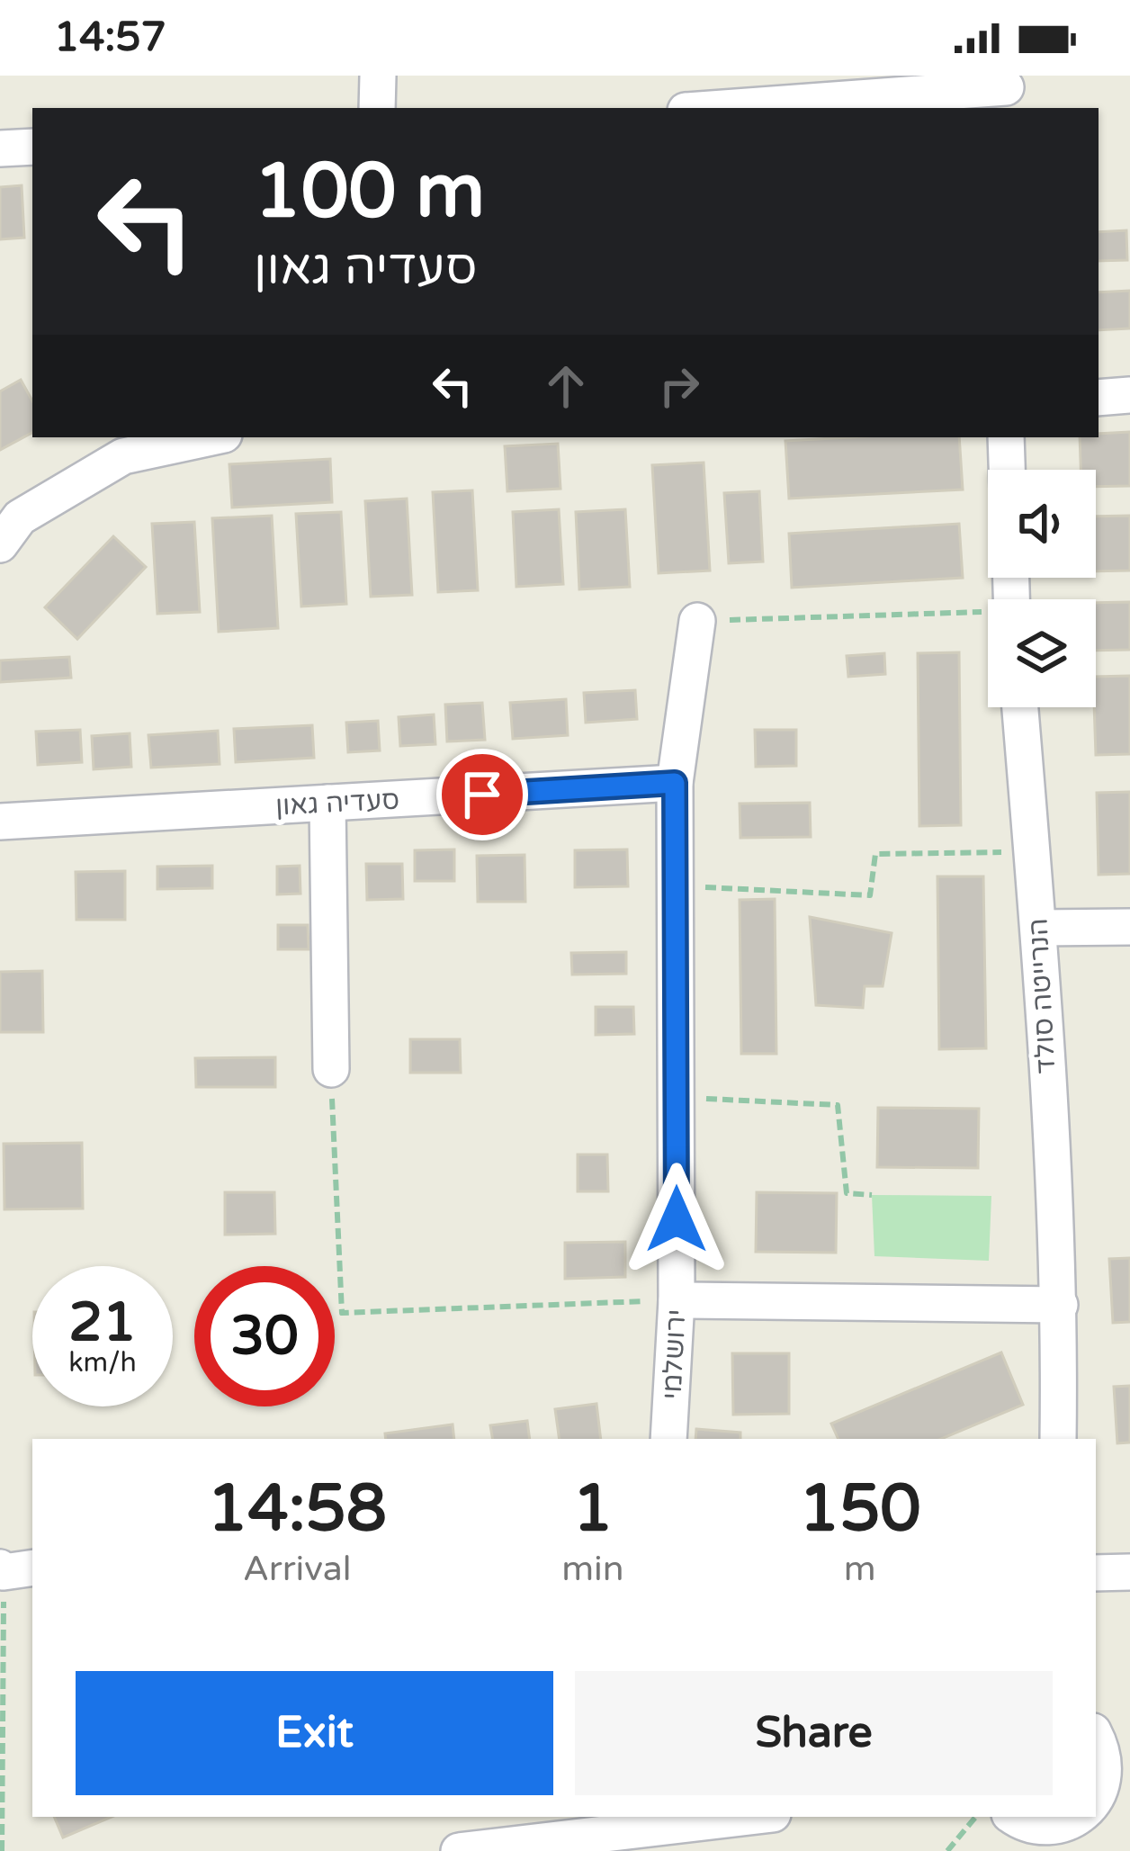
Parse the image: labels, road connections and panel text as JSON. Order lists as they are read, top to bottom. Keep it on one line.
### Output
{"streets":{"street":["סעדיה גאון","הנרייטה סולד","ירושלמי"]},"crossings":[["סעדיה גאון","ירושלמי"]],"page":{"status":"14:57","turn":["100 m","סעדיה גאון"],"speed":"21 km/h","limit":"30","eta":["14:58","Arrival","1","min","150","m"],"buttons":["Exit","Share"]}}
